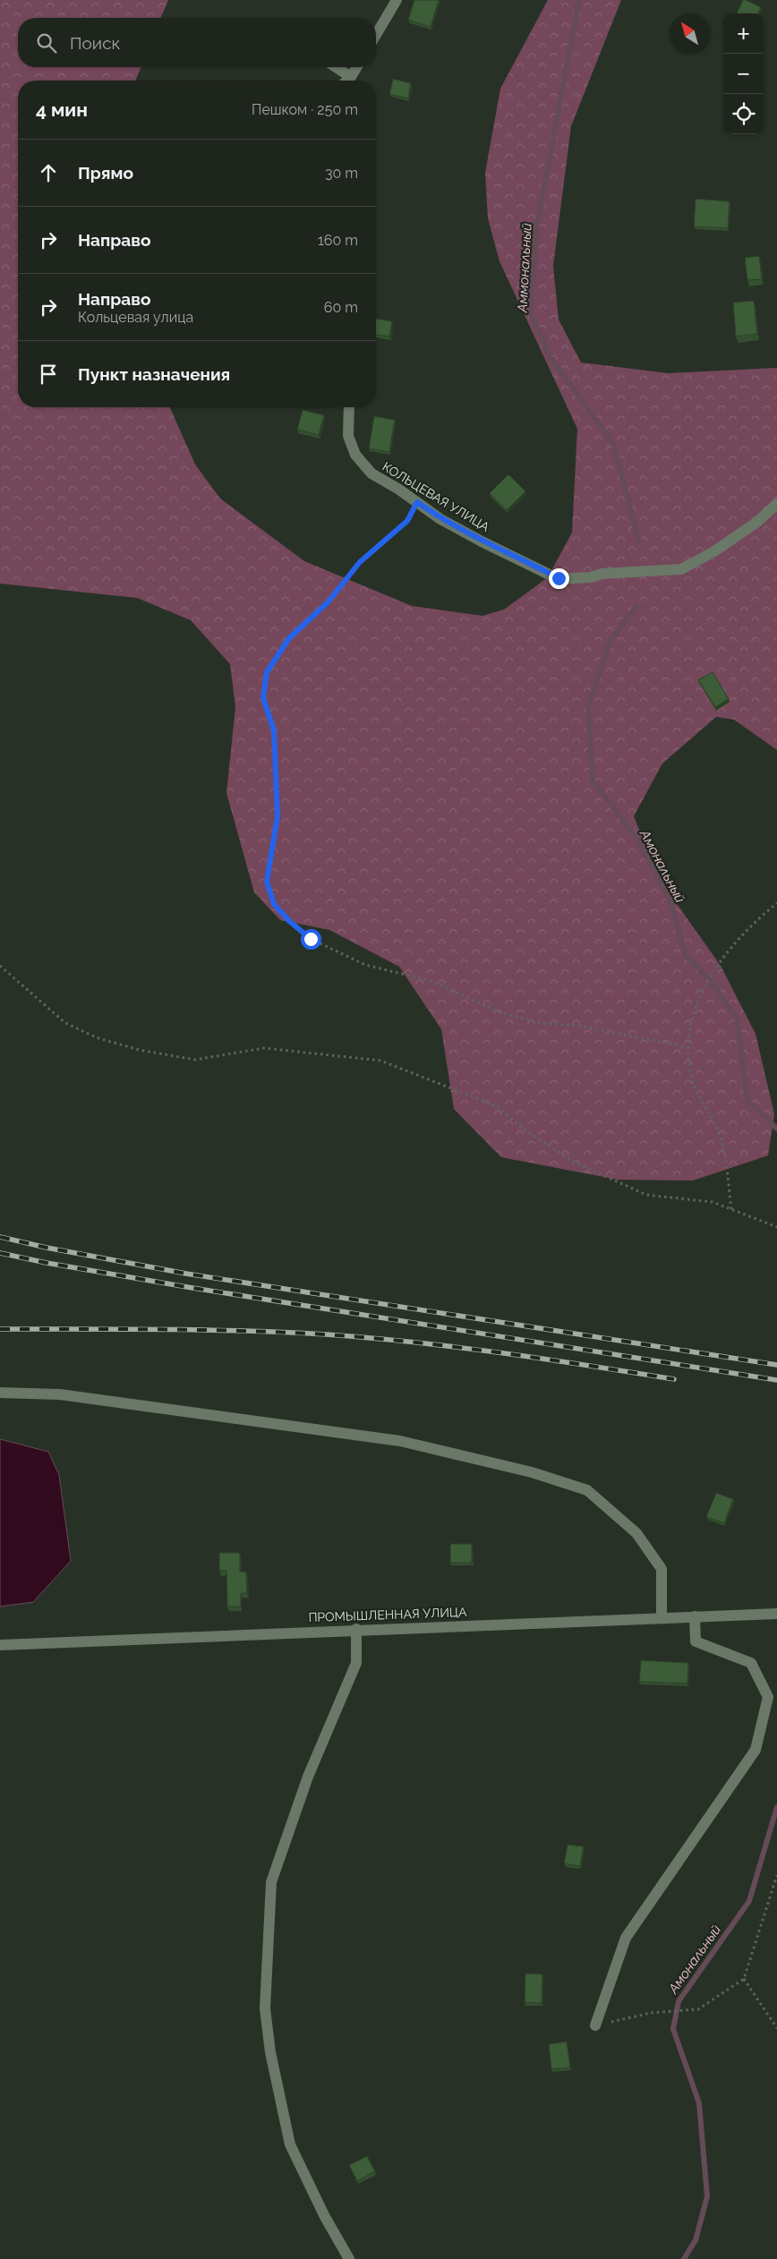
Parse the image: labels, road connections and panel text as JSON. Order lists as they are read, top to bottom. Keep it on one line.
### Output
{"streets":{"street":["КОЛЬЦЕВАЯ УЛИЦА","ПРОМЫШЛЕННАЯ УЛИЦА"]},"water":["Аммональный","Амональный"],"north":"top left","page":{"map_buttons":["+","−"],"search":"Поиск","heading":["4 мин","Пешком · 250 m"],"list":[["Прямо","30 m"],["Направо","160 m"],["Направо","Кольцевая улица","60 m"],"Пункт назначения"]}}
